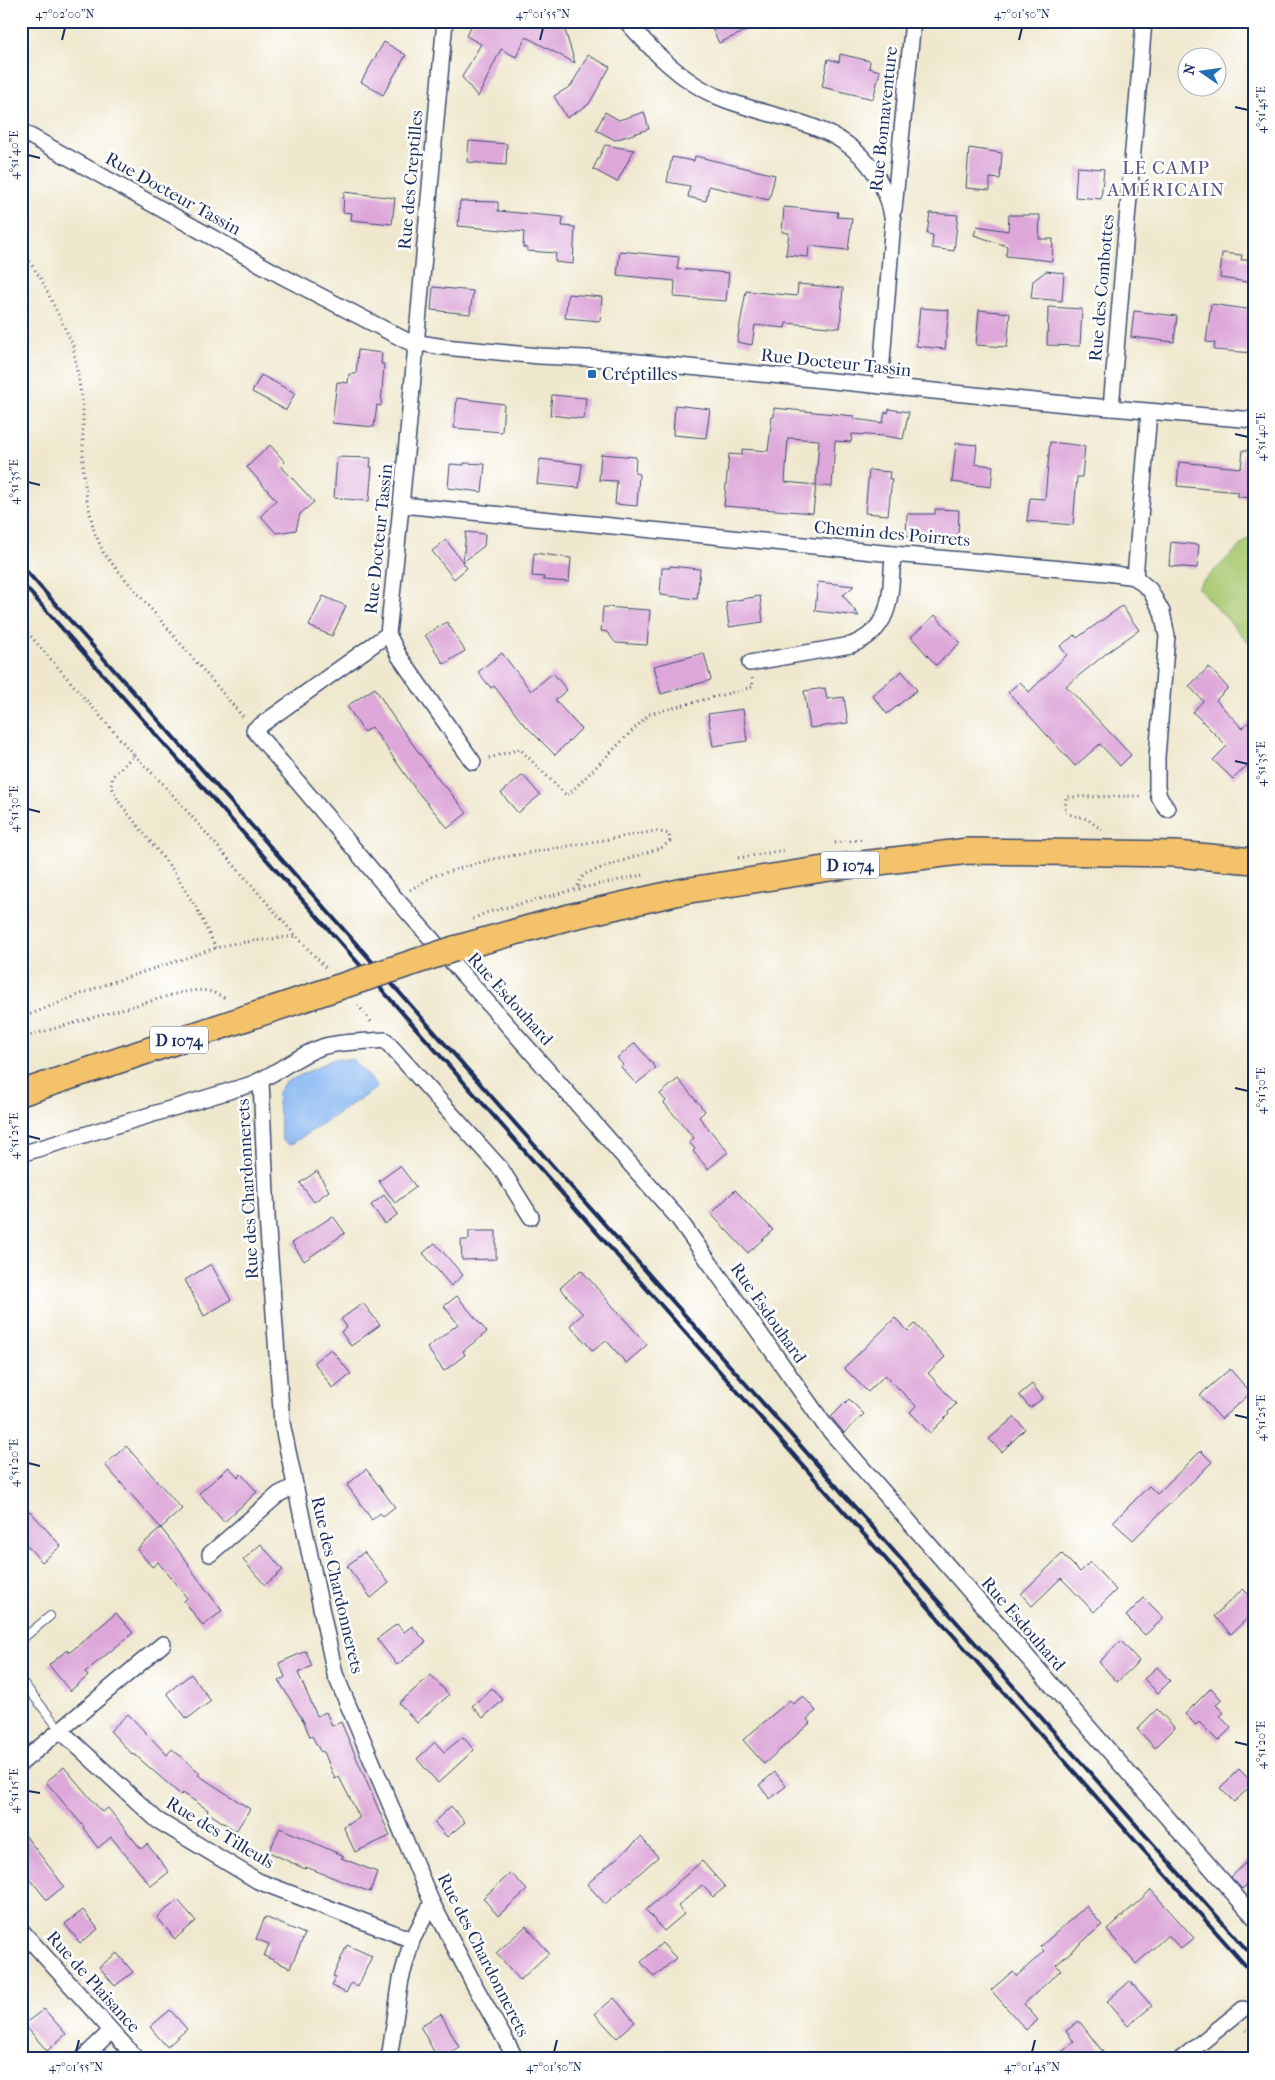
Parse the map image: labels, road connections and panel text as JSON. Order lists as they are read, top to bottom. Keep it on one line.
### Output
{"streets":{"main road":["D 1074"],"street":["Rue Bonnaventure","Rue des Creptilles","Rue Docteur Tassin","Rue des Combottes","Chemin des Poirrets","Rue Esdouhard","Rue des Chardonnerets","Rue des Tilleuls","Rue de Plaisance"]},"crossings":[["Rue Bonnaventure","Rue Docteur Tassin"],["Rue des Creptilles","Rue Docteur Tassin"],["Rue Docteur Tassin","Rue des Combottes"],["Rue Docteur Tassin","Chemin des Poirrets"],["Rue Docteur Tassin","Rue Esdouhard"]],"districts":["LE CAMP AMÉRICAIN"],"places":{"transit":["Créptilles"]},"north":"left","coordinates":["47°02'00\"N","47°01'55\"N","47°01'50\"N","4°51'45\"E","4°51'40\"E","4°51'35\"E","4°51'30\"E","4°51'25\"E","4°51'20\"E","4°51'15\"E","47°01'45\"N"]}
